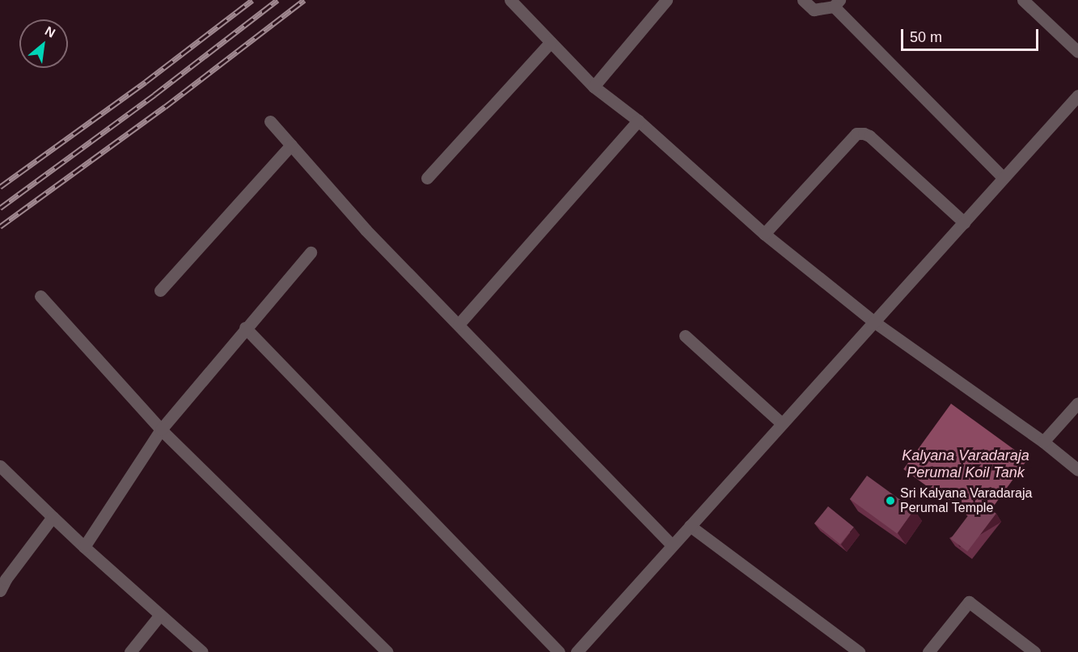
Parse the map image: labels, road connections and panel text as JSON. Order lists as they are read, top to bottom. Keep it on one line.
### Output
{"water":["Kalyana Varadaraja Perumal Koil Tank"],"places":["Sri Kalyana Varadaraja Perumal Temple"],"scale_bar":"50 m","north":"top right"}
